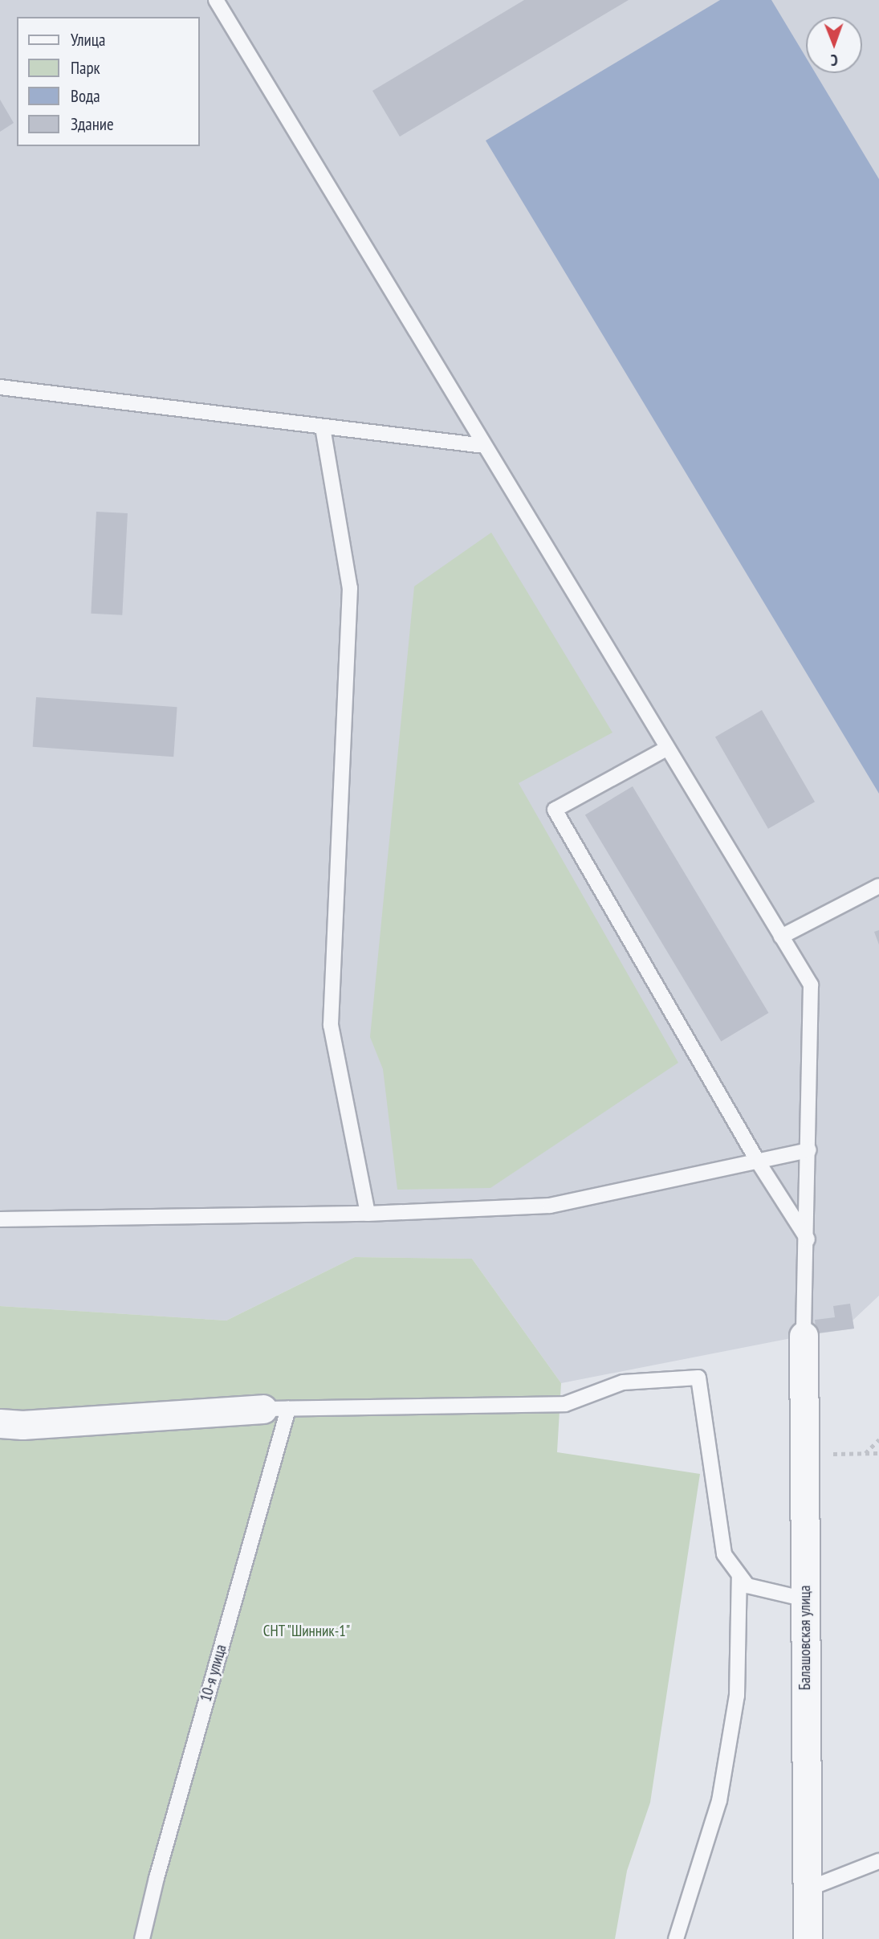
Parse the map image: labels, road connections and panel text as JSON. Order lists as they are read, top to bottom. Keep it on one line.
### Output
{"streets":{"street":["Балашовская улица"],"lane":["10-я улица"]},"parks":["СНТ \"Шинник-1\""],"legend":["Улица","Парк","Вода","Здание"],"north":"bottom"}
